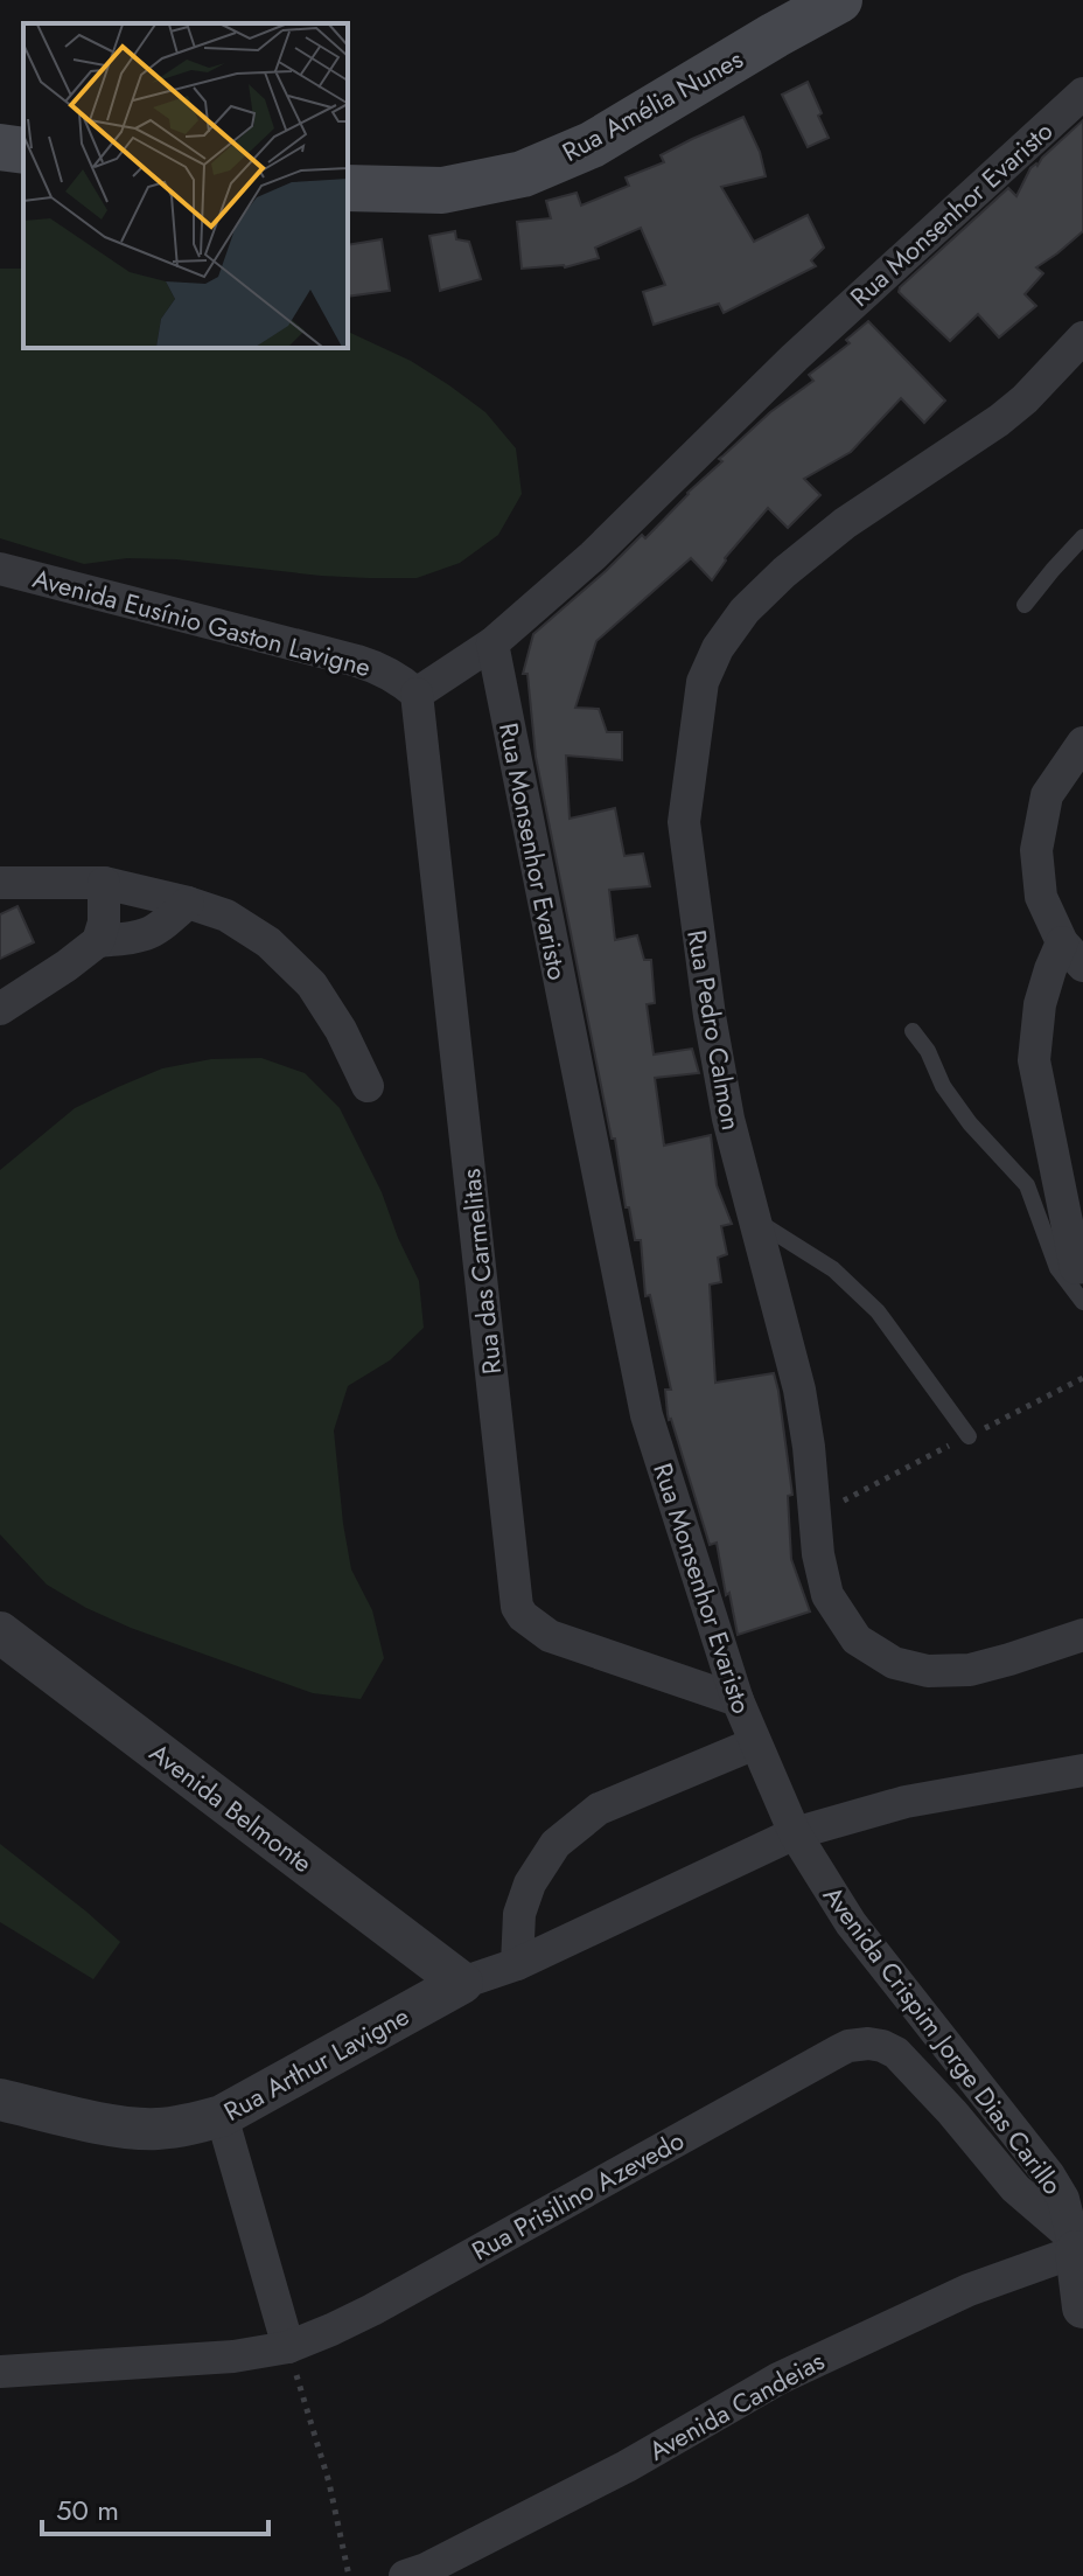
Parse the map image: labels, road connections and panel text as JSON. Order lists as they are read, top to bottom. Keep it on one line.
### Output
{"streets":{"main road":["Rua Amélia Nunes"],"street":["Rua Monsenhor Evaristo","Avenida Eusínio Gaston Lavigne","Rua Pedro Calmon","Rua das Carmelitas","Avenida Belmonte","Avenida Crispim Jorge Dias Carillo","Rua Arthur Lavigne","Rua Prisilino Azevedo","Avenida Candeias"]},"crossings":[["Rua Monsenhor Evaristo","Rua das Carmelitas"],["Rua Monsenhor Evaristo","Avenida Crispim Jorge Dias Carillo"],["Avenida Eusínio Gaston Lavigne","Rua das Carmelitas"],["Avenida Belmonte","Rua Arthur Lavigne"],["Avenida Crispim Jorge Dias Carillo","Rua Prisilino Azevedo"],["Avenida Crispim Jorge Dias Carillo","Avenida Candeias"],["Rua Prisilino Azevedo","Avenida Candeias"]],"scale_bar":"50 m"}
